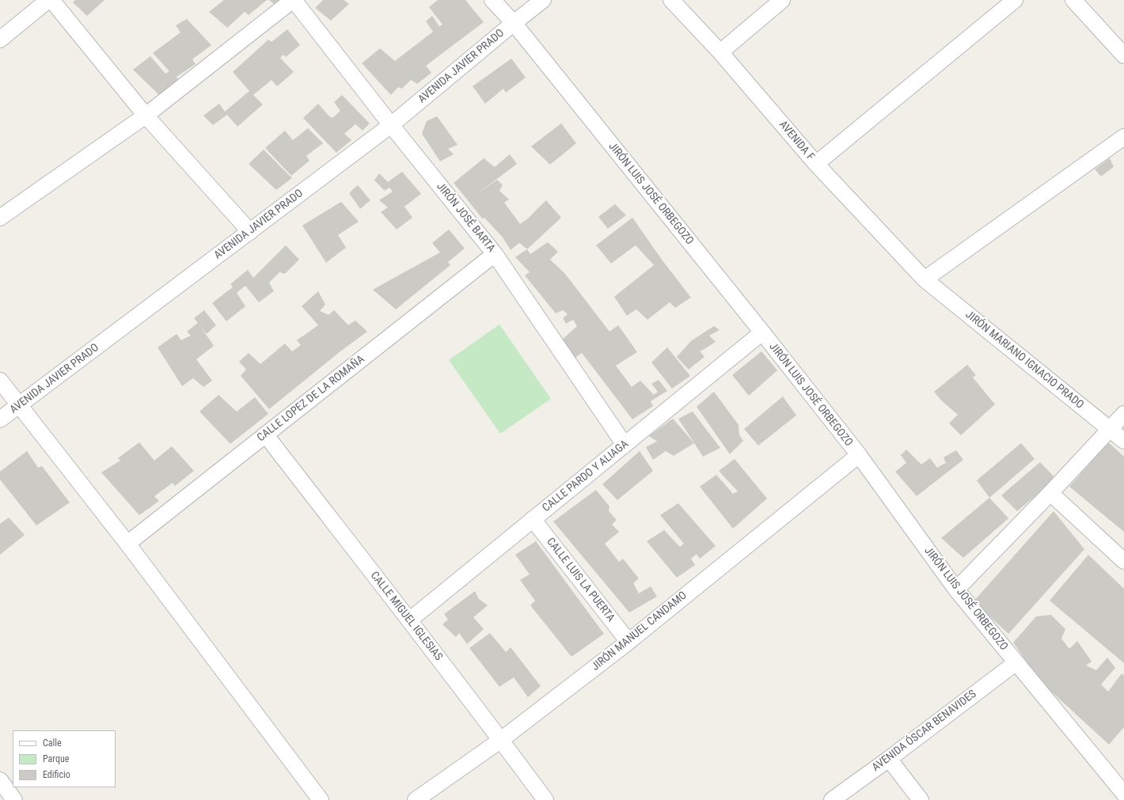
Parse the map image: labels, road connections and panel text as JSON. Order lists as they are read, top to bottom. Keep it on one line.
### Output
{"streets":{"street":["AVENIDA JAVIER PRADO","AVENIDA F","JIRÓN LUIS JOSÉ ORBEGOZO","JIRÓN JOSÉ BARTA","JIRÓN MARIANO IGNACIO PRADO","CALLE LOPEZ DE LA ROMAÑA","CALLE PARDO Y ALIAGA","CALLE LUIS LA PUERTA","CALLE MIGUEL IGLESIAS","JIRÓN MANUEL CANDAMO","AVENIDA ÓSCAR BENAVIDES"]},"crossings":[["AVENIDA JAVIER PRADO","JIRÓN LUIS JOSÉ ORBEGOZO"],["AVENIDA JAVIER PRADO","JIRÓN JOSÉ BARTA"],["AVENIDA F","JIRÓN MARIANO IGNACIO PRADO"],["JIRÓN LUIS JOSÉ ORBEGOZO","CALLE PARDO Y ALIAGA"],["JIRÓN LUIS JOSÉ ORBEGOZO","JIRÓN MANUEL CANDAMO"],["JIRÓN LUIS JOSÉ ORBEGOZO","AVENIDA ÓSCAR BENAVIDES"],["JIRÓN JOSÉ BARTA","CALLE LOPEZ DE LA ROMAÑA"],["JIRÓN JOSÉ BARTA","CALLE PARDO Y ALIAGA"],["CALLE LOPEZ DE LA ROMAÑA","CALLE MIGUEL IGLESIAS"],["CALLE PARDO Y ALIAGA","CALLE LUIS LA PUERTA"],["CALLE PARDO Y ALIAGA","CALLE MIGUEL IGLESIAS"],["CALLE LUIS LA PUERTA","JIRÓN MANUEL CANDAMO"],["CALLE MIGUEL IGLESIAS","JIRÓN MANUEL CANDAMO"]],"legend":["Calle","Parque","Edificio"]}
